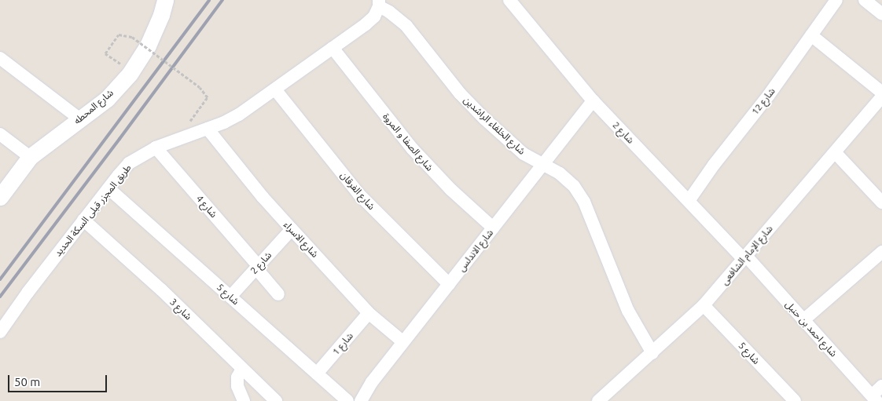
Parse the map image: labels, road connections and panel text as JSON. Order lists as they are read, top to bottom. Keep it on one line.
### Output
{"streets":{"street":["شارع 12","شارع المحطه","شارع الخلفاء الراشدين","شارع 2","شارع الصفا و المروة","شارع الفرقان","شارع 4","طريق المجزر قبلى السكة الحديد","شارع الاسراء","شارع الاندلس","شارع الإمام الشافعى","شارع 5","شارع 3","شارع احمد بن حنبل","شارع 1"]},"crossings":[["شارع 12","شارع 2"],["شارع الخلفاء الراشدين","طريق المجزر قبلى السكة الحديد"],["شارع الخلفاء الراشدين","شارع الاندلس"],["شارع الخلفاء الراشدين","شارع الإمام الشافعى"],["شارع 2","شارع 4"],["شارع 2","شارع الاسراء"],["شارع 2","شارع الاندلس"],["شارع 2","شارع الإمام الشافعى"],["شارع 2","شارع 5"],["شارع 2","شارع احمد بن حنبل"],["شارع الصفا و المروة","طريق المجزر قبلى السكة الحديد"],["شارع الصفا و المروة","شارع الاندلس"],["شارع الفرقان","طريق المجزر قبلى السكة الحديد"],["شارع الفرقان","شارع الاندلس"],["شارع 4","طريق المجزر قبلى السكة الحديد"],["طريق المجزر قبلى السكة الحديد","شارع الاسراء"],["طريق المجزر قبلى السكة الحديد","شارع 5"],["طريق المجزر قبلى السكة الحديد","شارع 3"],["شارع الاسراء","شارع الاندلس"],["شارع الاسراء","شارع 1"],["شارع الإمام الشافعى","شارع 5"],["شارع الإمام الشافعى","شارع احمد بن حنبل"],["شارع 5","شارع 1"]],"scale_bar":"50 m"}
